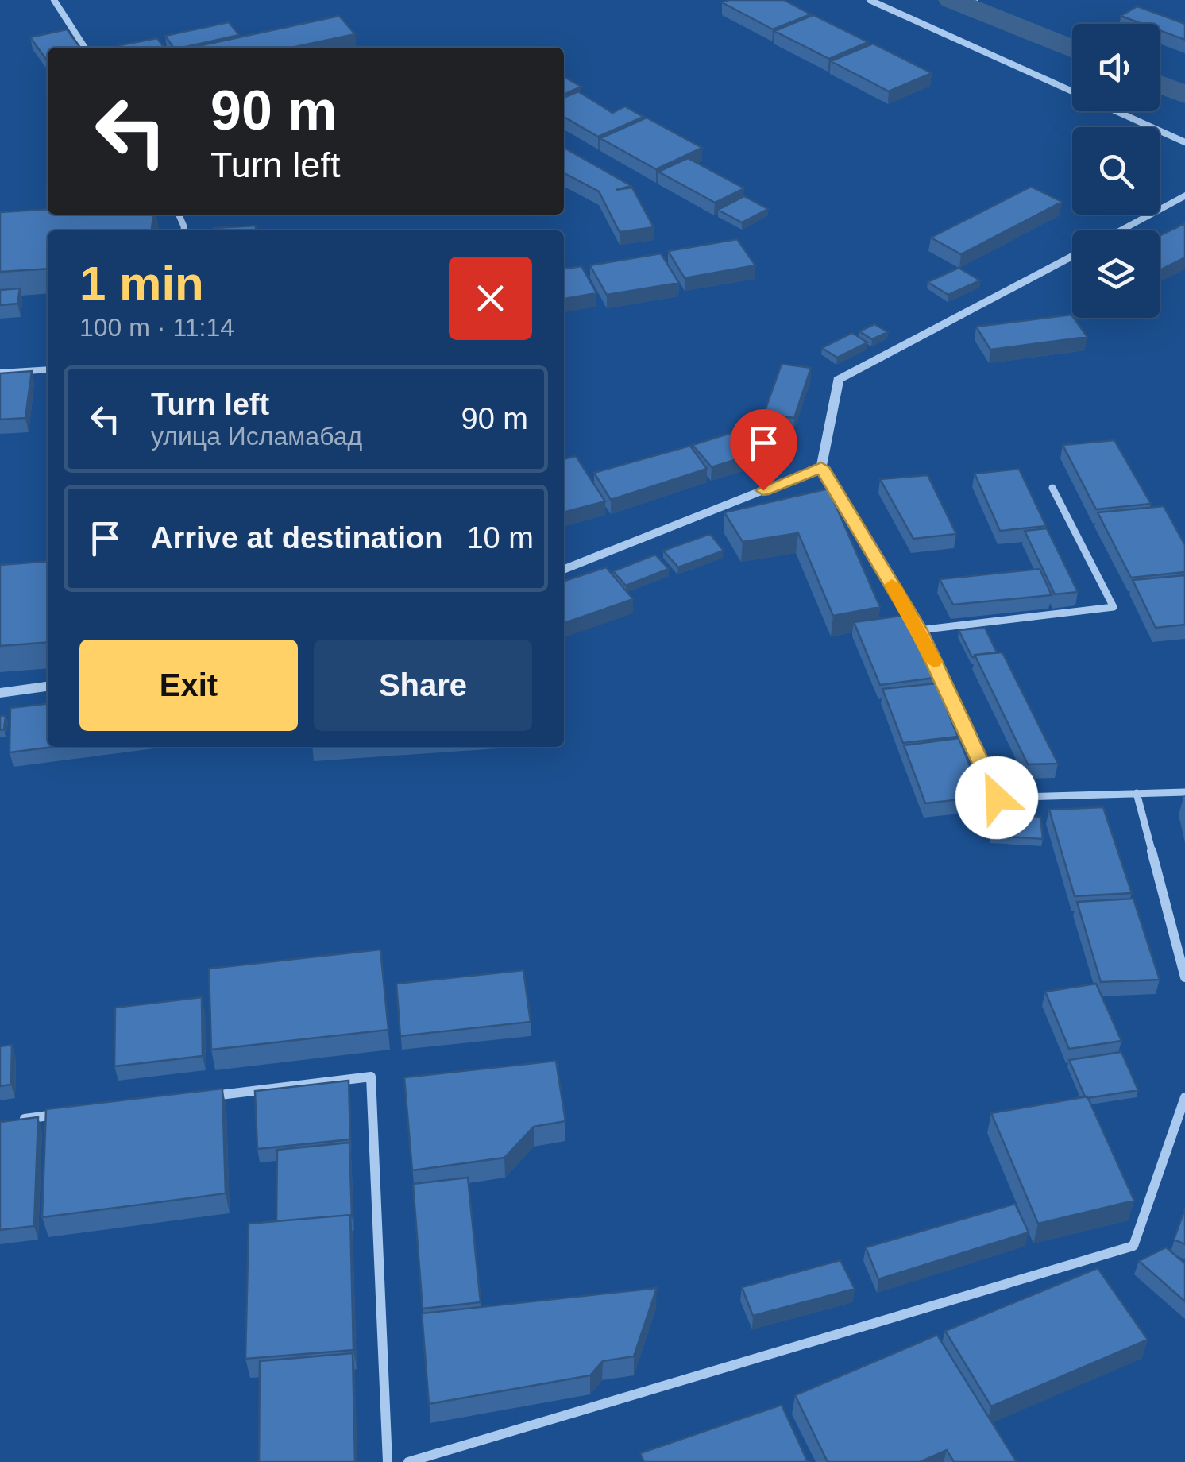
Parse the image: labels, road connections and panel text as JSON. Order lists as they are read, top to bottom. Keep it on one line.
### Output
{"page":{"turn":["90 m","Turn left"],"heading":["1 min","100 m · 11:14"],"list":[{"name":"Turn left","note":"улица Исламабад","value":"90 m"},{"name":"Arrive at destination","value":"10 m"}],"buttons":["Exit","Share"]}}
